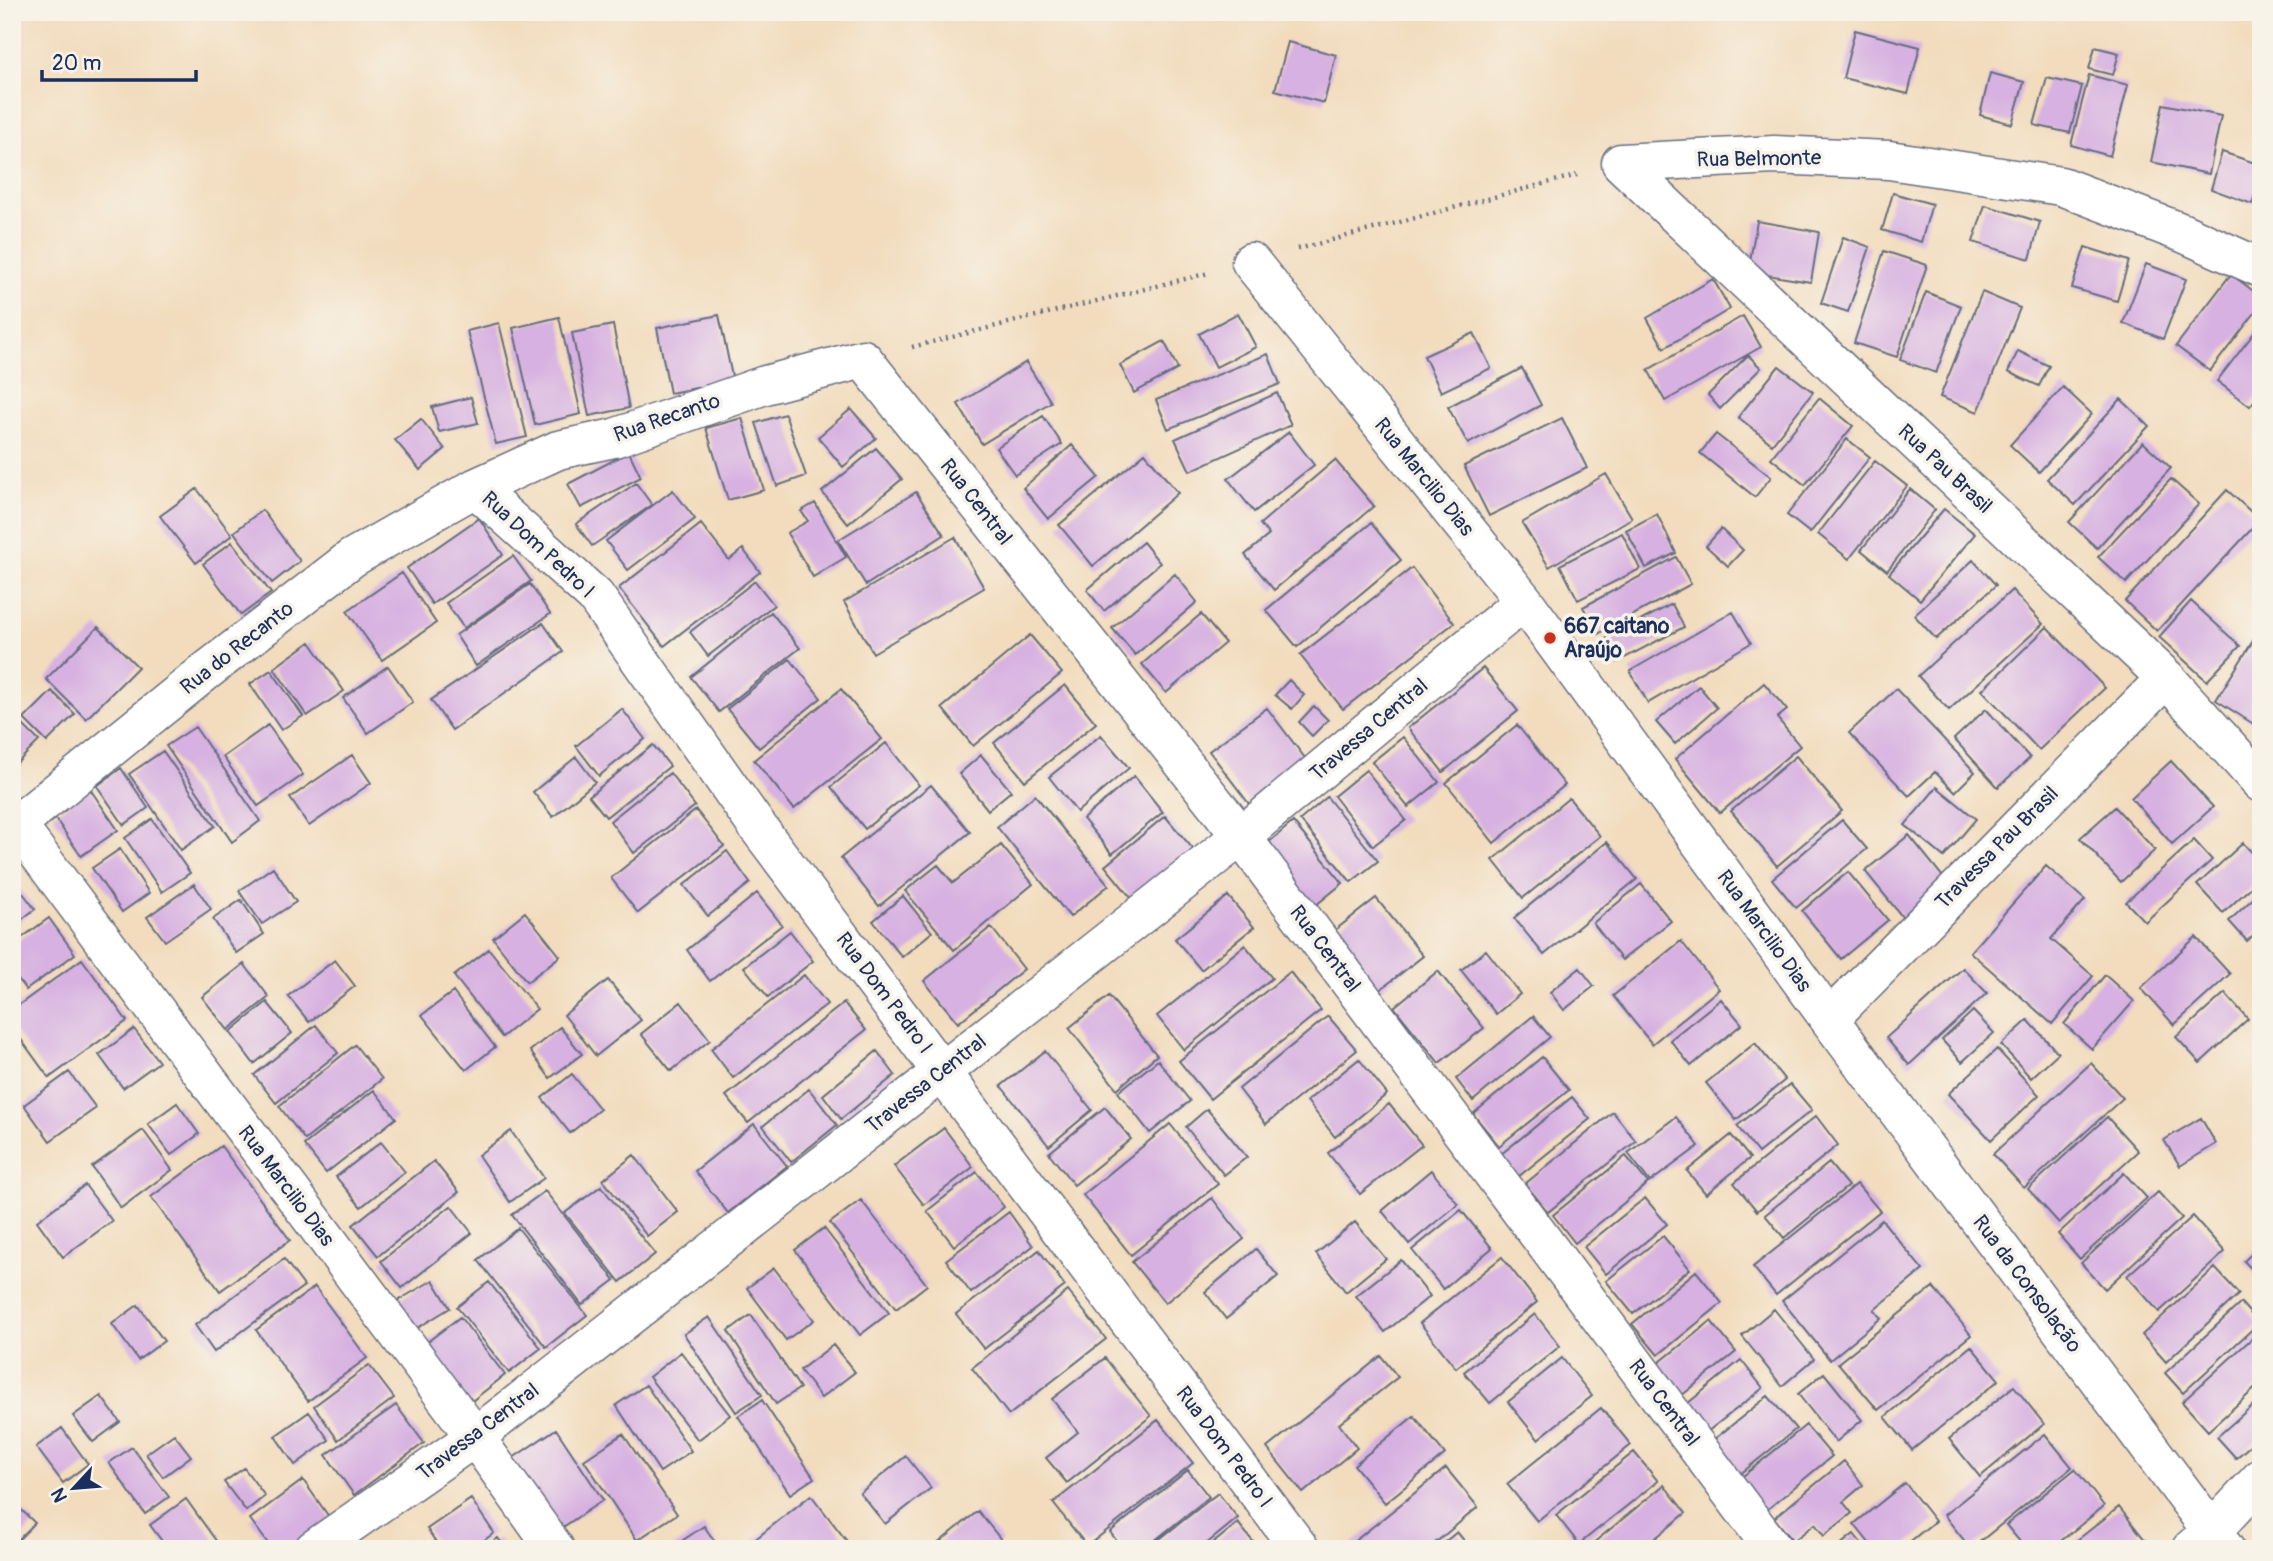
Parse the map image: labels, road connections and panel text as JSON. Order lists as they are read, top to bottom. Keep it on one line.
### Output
{"streets":{"street":["Rua Belmonte","Rua Recanto","Rua Pau Brasil","Rua Marcilio Dias","Rua Central","Rua Dom Pedro I","Rua do Recanto","Travessa Central","Travessa Pau Brasil","Rua da Consolação"]},"crossings":[["Rua Belmonte","Rua Pau Brasil"],["Rua Recanto","Rua Central"],["Rua Recanto","Rua Dom Pedro I"],["Rua Recanto","Rua do Recanto"],["Rua Pau Brasil","Travessa Pau Brasil"],["Rua Marcilio Dias","Rua do Recanto"],["Rua Marcilio Dias","Travessa Central"],["Rua Marcilio Dias","Travessa Pau Brasil"],["Rua Marcilio Dias","Rua da Consolação"],["Rua Central","Travessa Central"],["Rua Dom Pedro I","Rua do Recanto"],["Rua Dom Pedro I","Travessa Central"],["Travessa Pau Brasil","Rua da Consolação"]],"places":["667 caitano Araújo"],"scale_bar":"20 m","north":"bottom left"}
